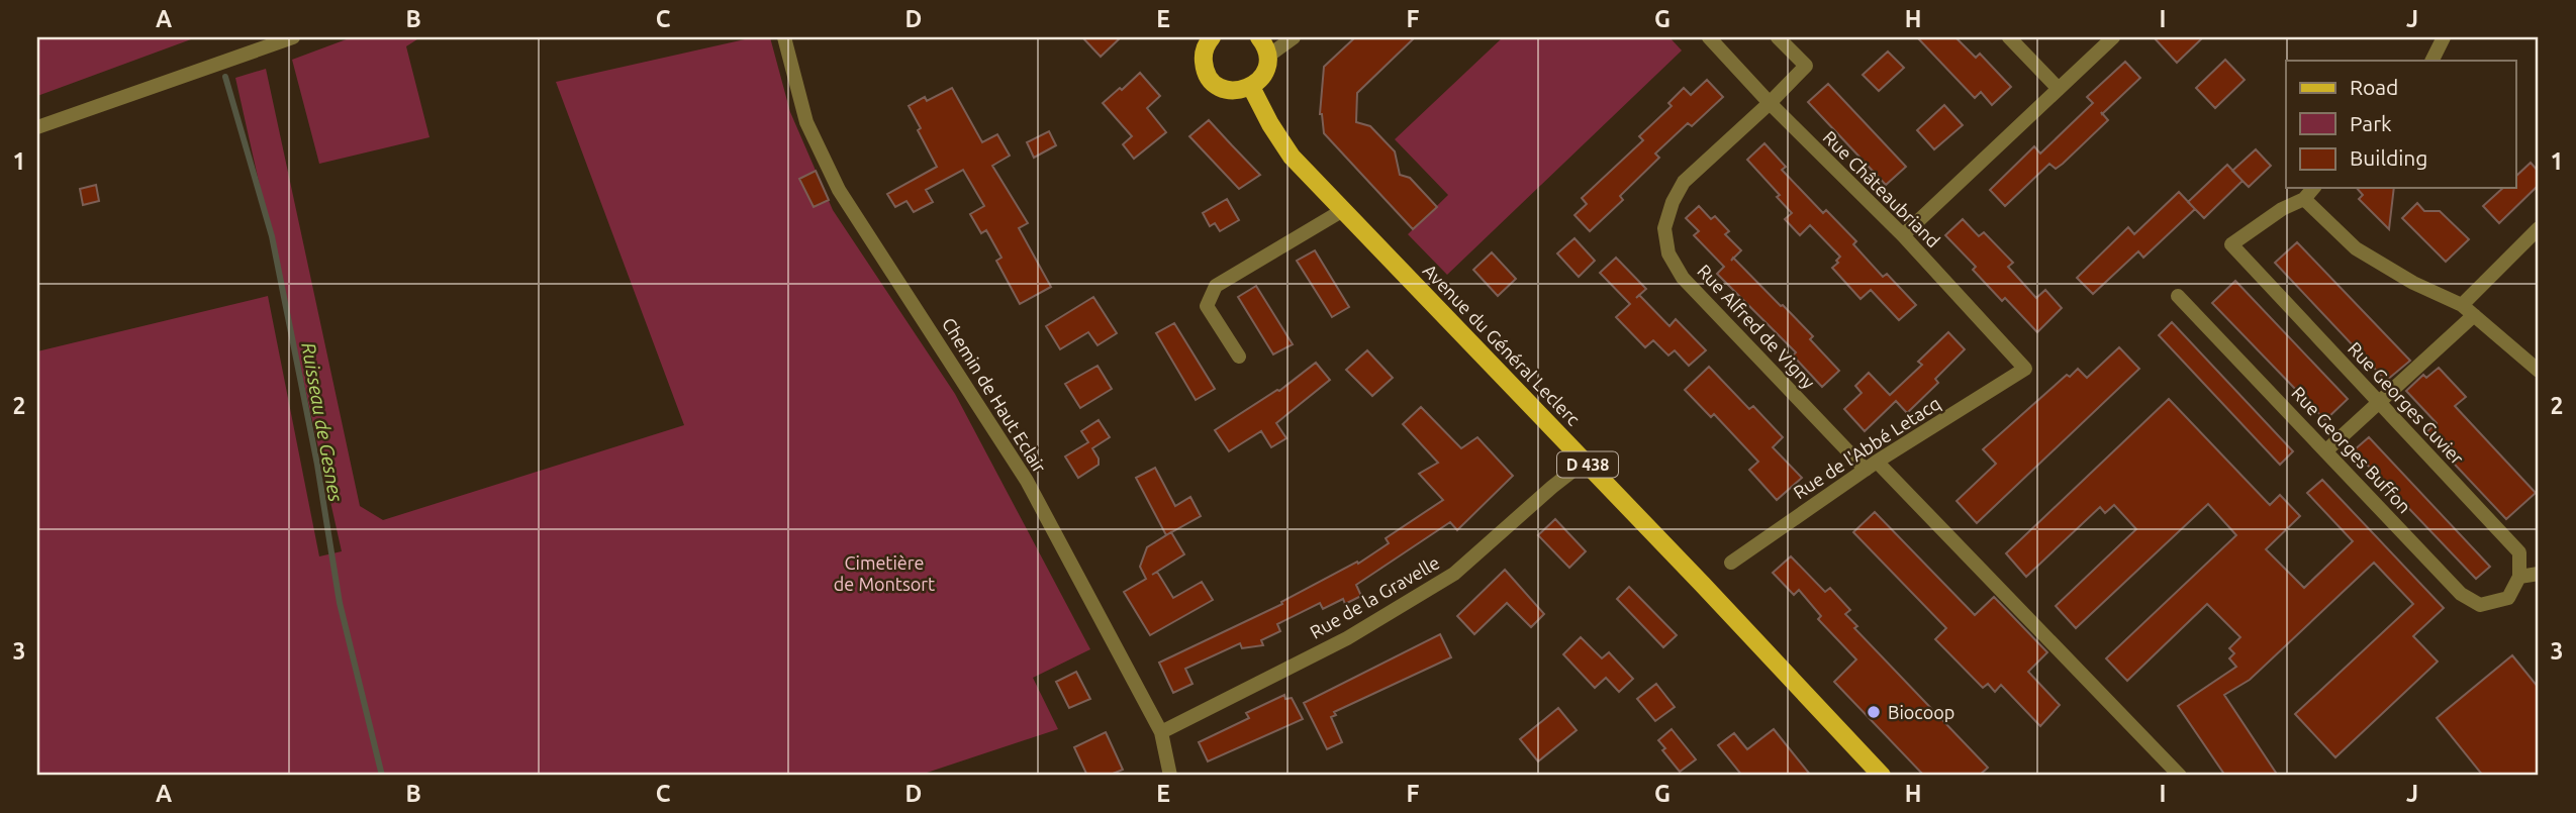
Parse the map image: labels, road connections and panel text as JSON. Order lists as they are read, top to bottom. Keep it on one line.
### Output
{"streets":{"main road":["Avenue du Général Leclerc","D 438"],"street":["Rue Châteaubriand","Rue Alfred de Vigny","Chemin de Haut Eclair","Rue Georges Cuvier","Rue de l'Abbé Letacq","Rue Georges Buffon","Rue de la Gravelle"]},"crossings":[["Rue Châteaubriand","Rue Alfred de Vigny"],["Rue Châteaubriand","Rue de l'Abbé Letacq"],["Rue Alfred de Vigny","Rue de l'Abbé Letacq"],["Avenue du Général Leclerc","Rue de la Gravelle"],["Chemin de Haut Eclair","Rue de la Gravelle"],["Rue Georges Cuvier","Rue Georges Buffon"]],"water":["Ruisseau de Gesnes"],"parks":["Cimetière de Montsort"],"places":["Biocoop"],"legend":["Road","Park","Building"],"grid":{"columns":["A","B","C","D","E","F","G","H","I","J"],"rows":["1","2","3"]}}
